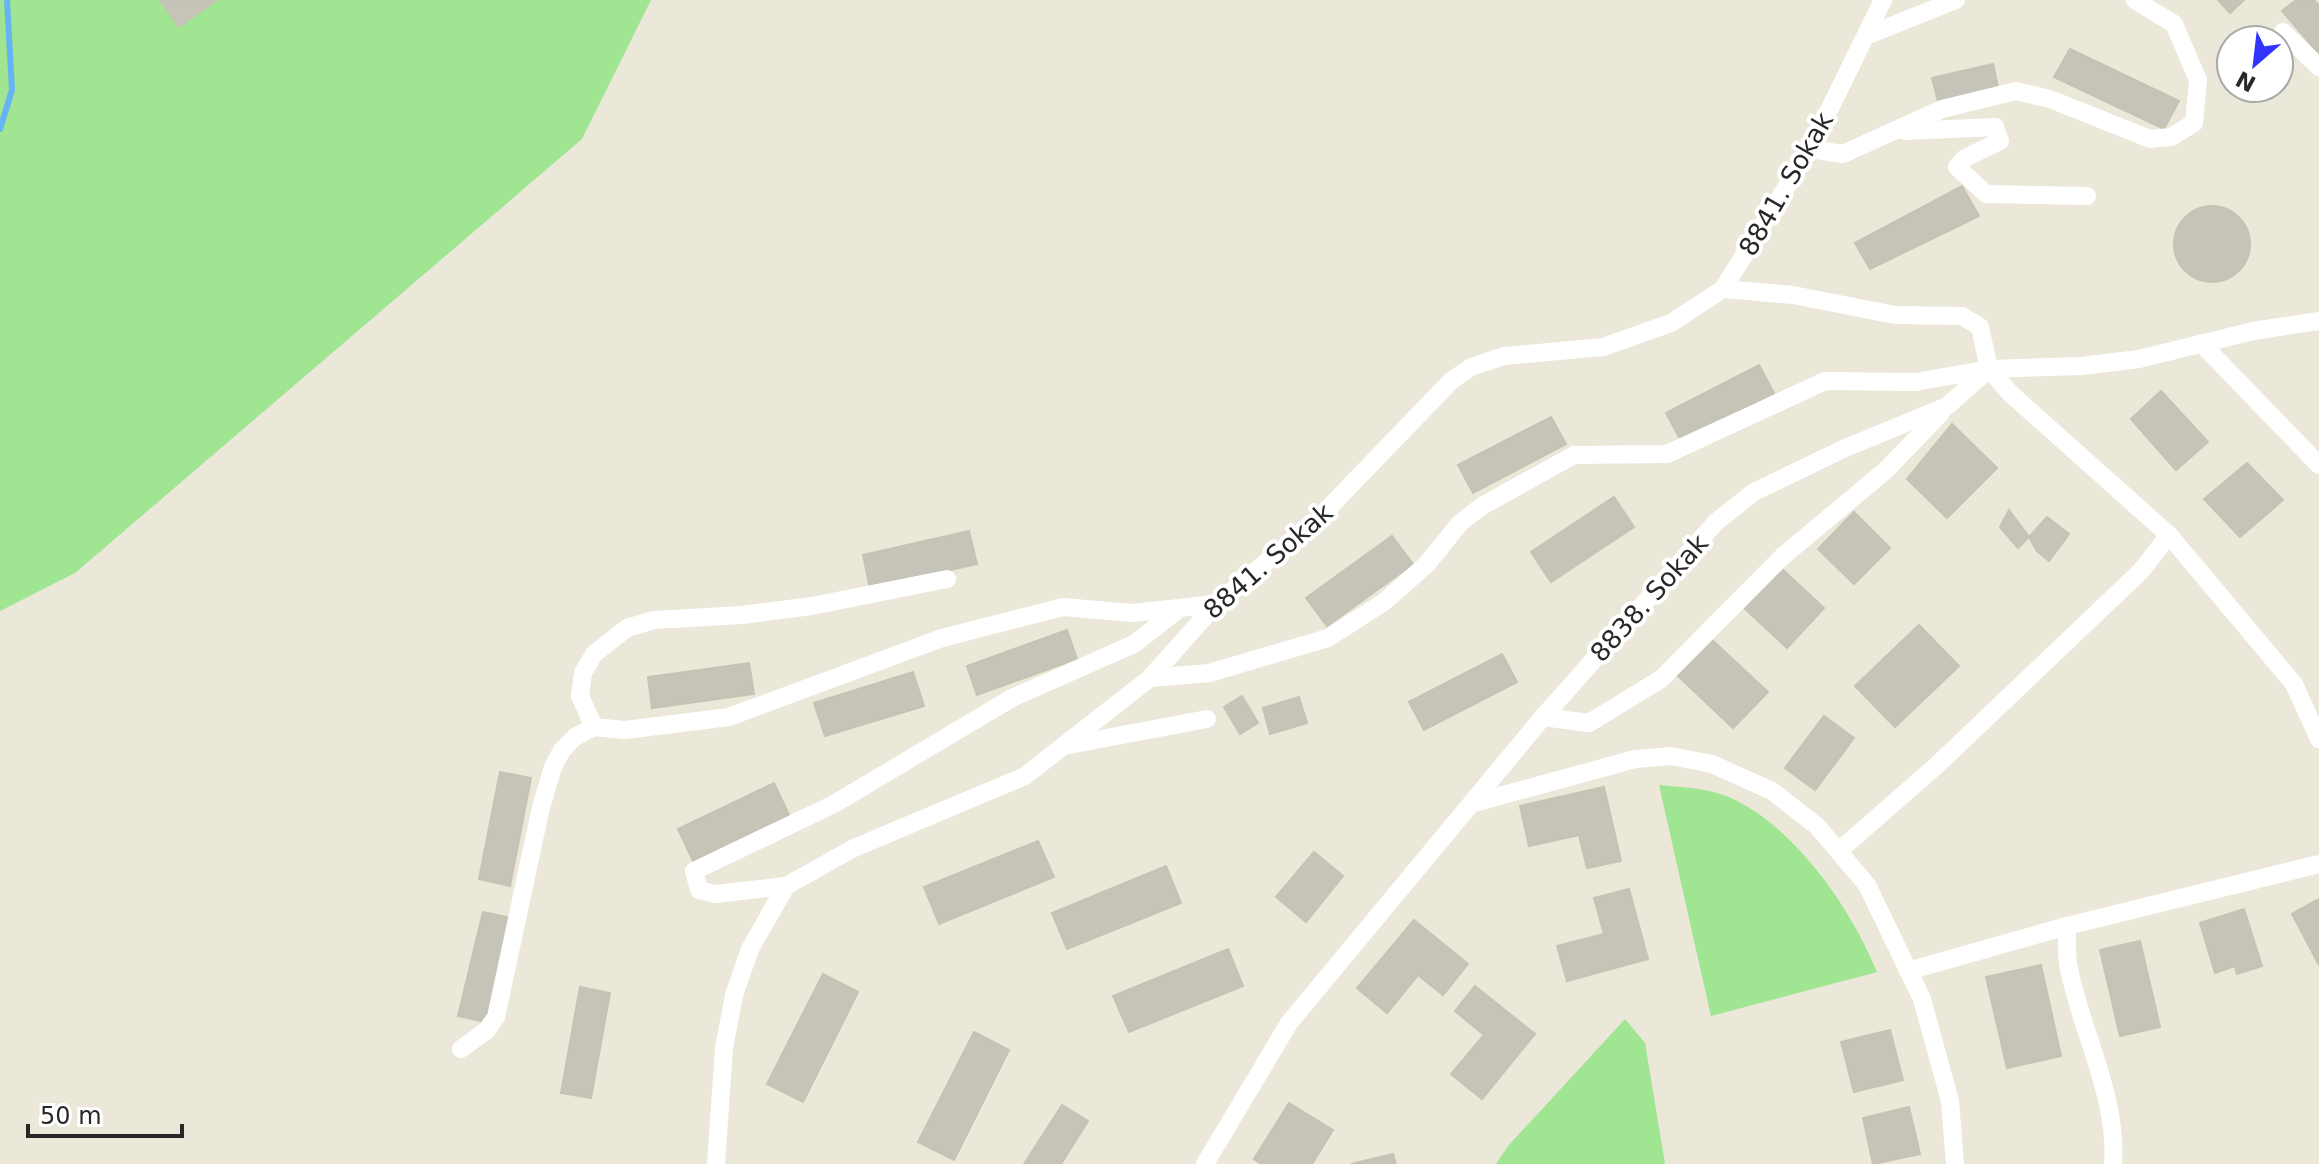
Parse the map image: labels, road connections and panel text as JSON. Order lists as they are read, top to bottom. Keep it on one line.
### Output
{"streets":{"street":["8841. Sokak","8838. Sokak"]},"scale_bar":"50 m","north":"bottom left"}
